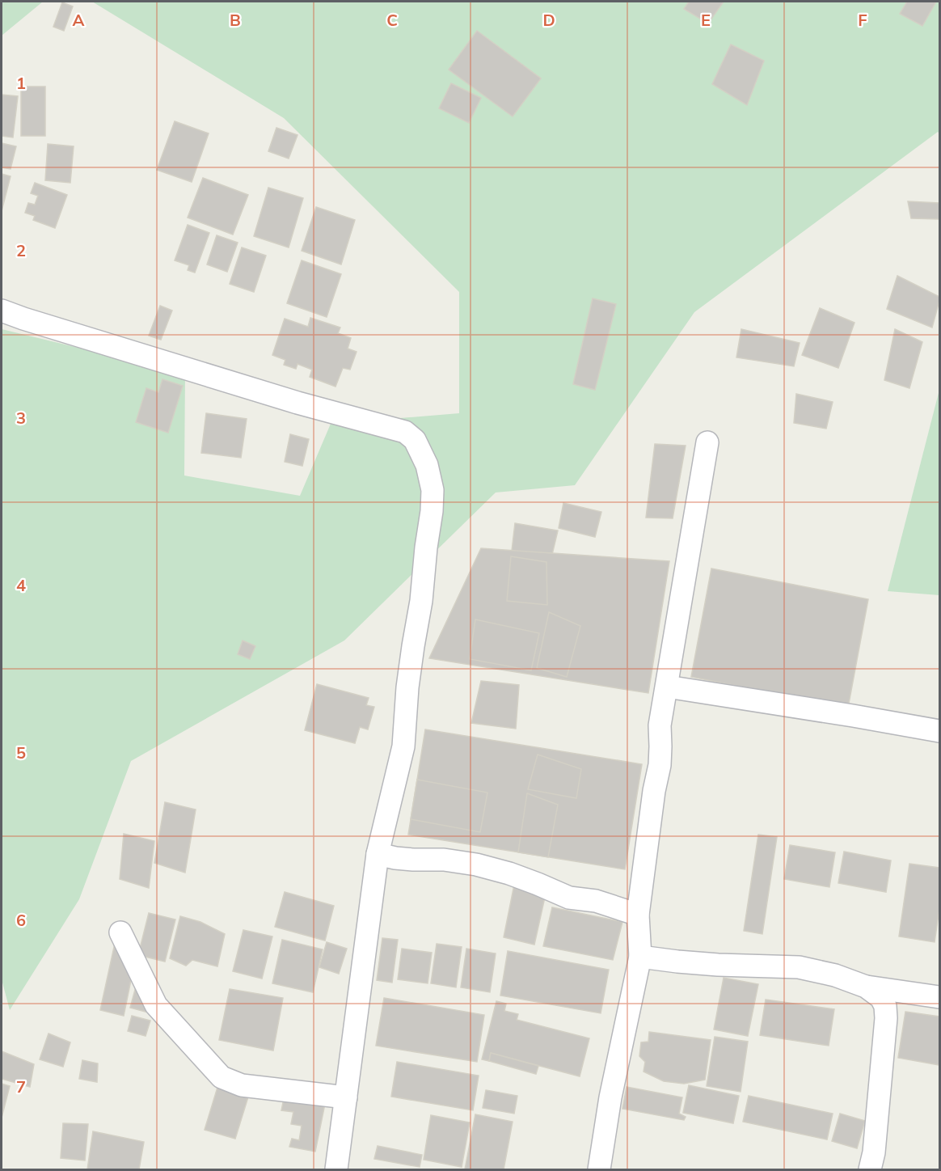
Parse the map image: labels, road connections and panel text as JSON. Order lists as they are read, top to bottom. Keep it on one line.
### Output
{"grid":{"columns":["A","B","C","D","E","F"],"rows":["1","2","3","4","5","6","7"]}}
